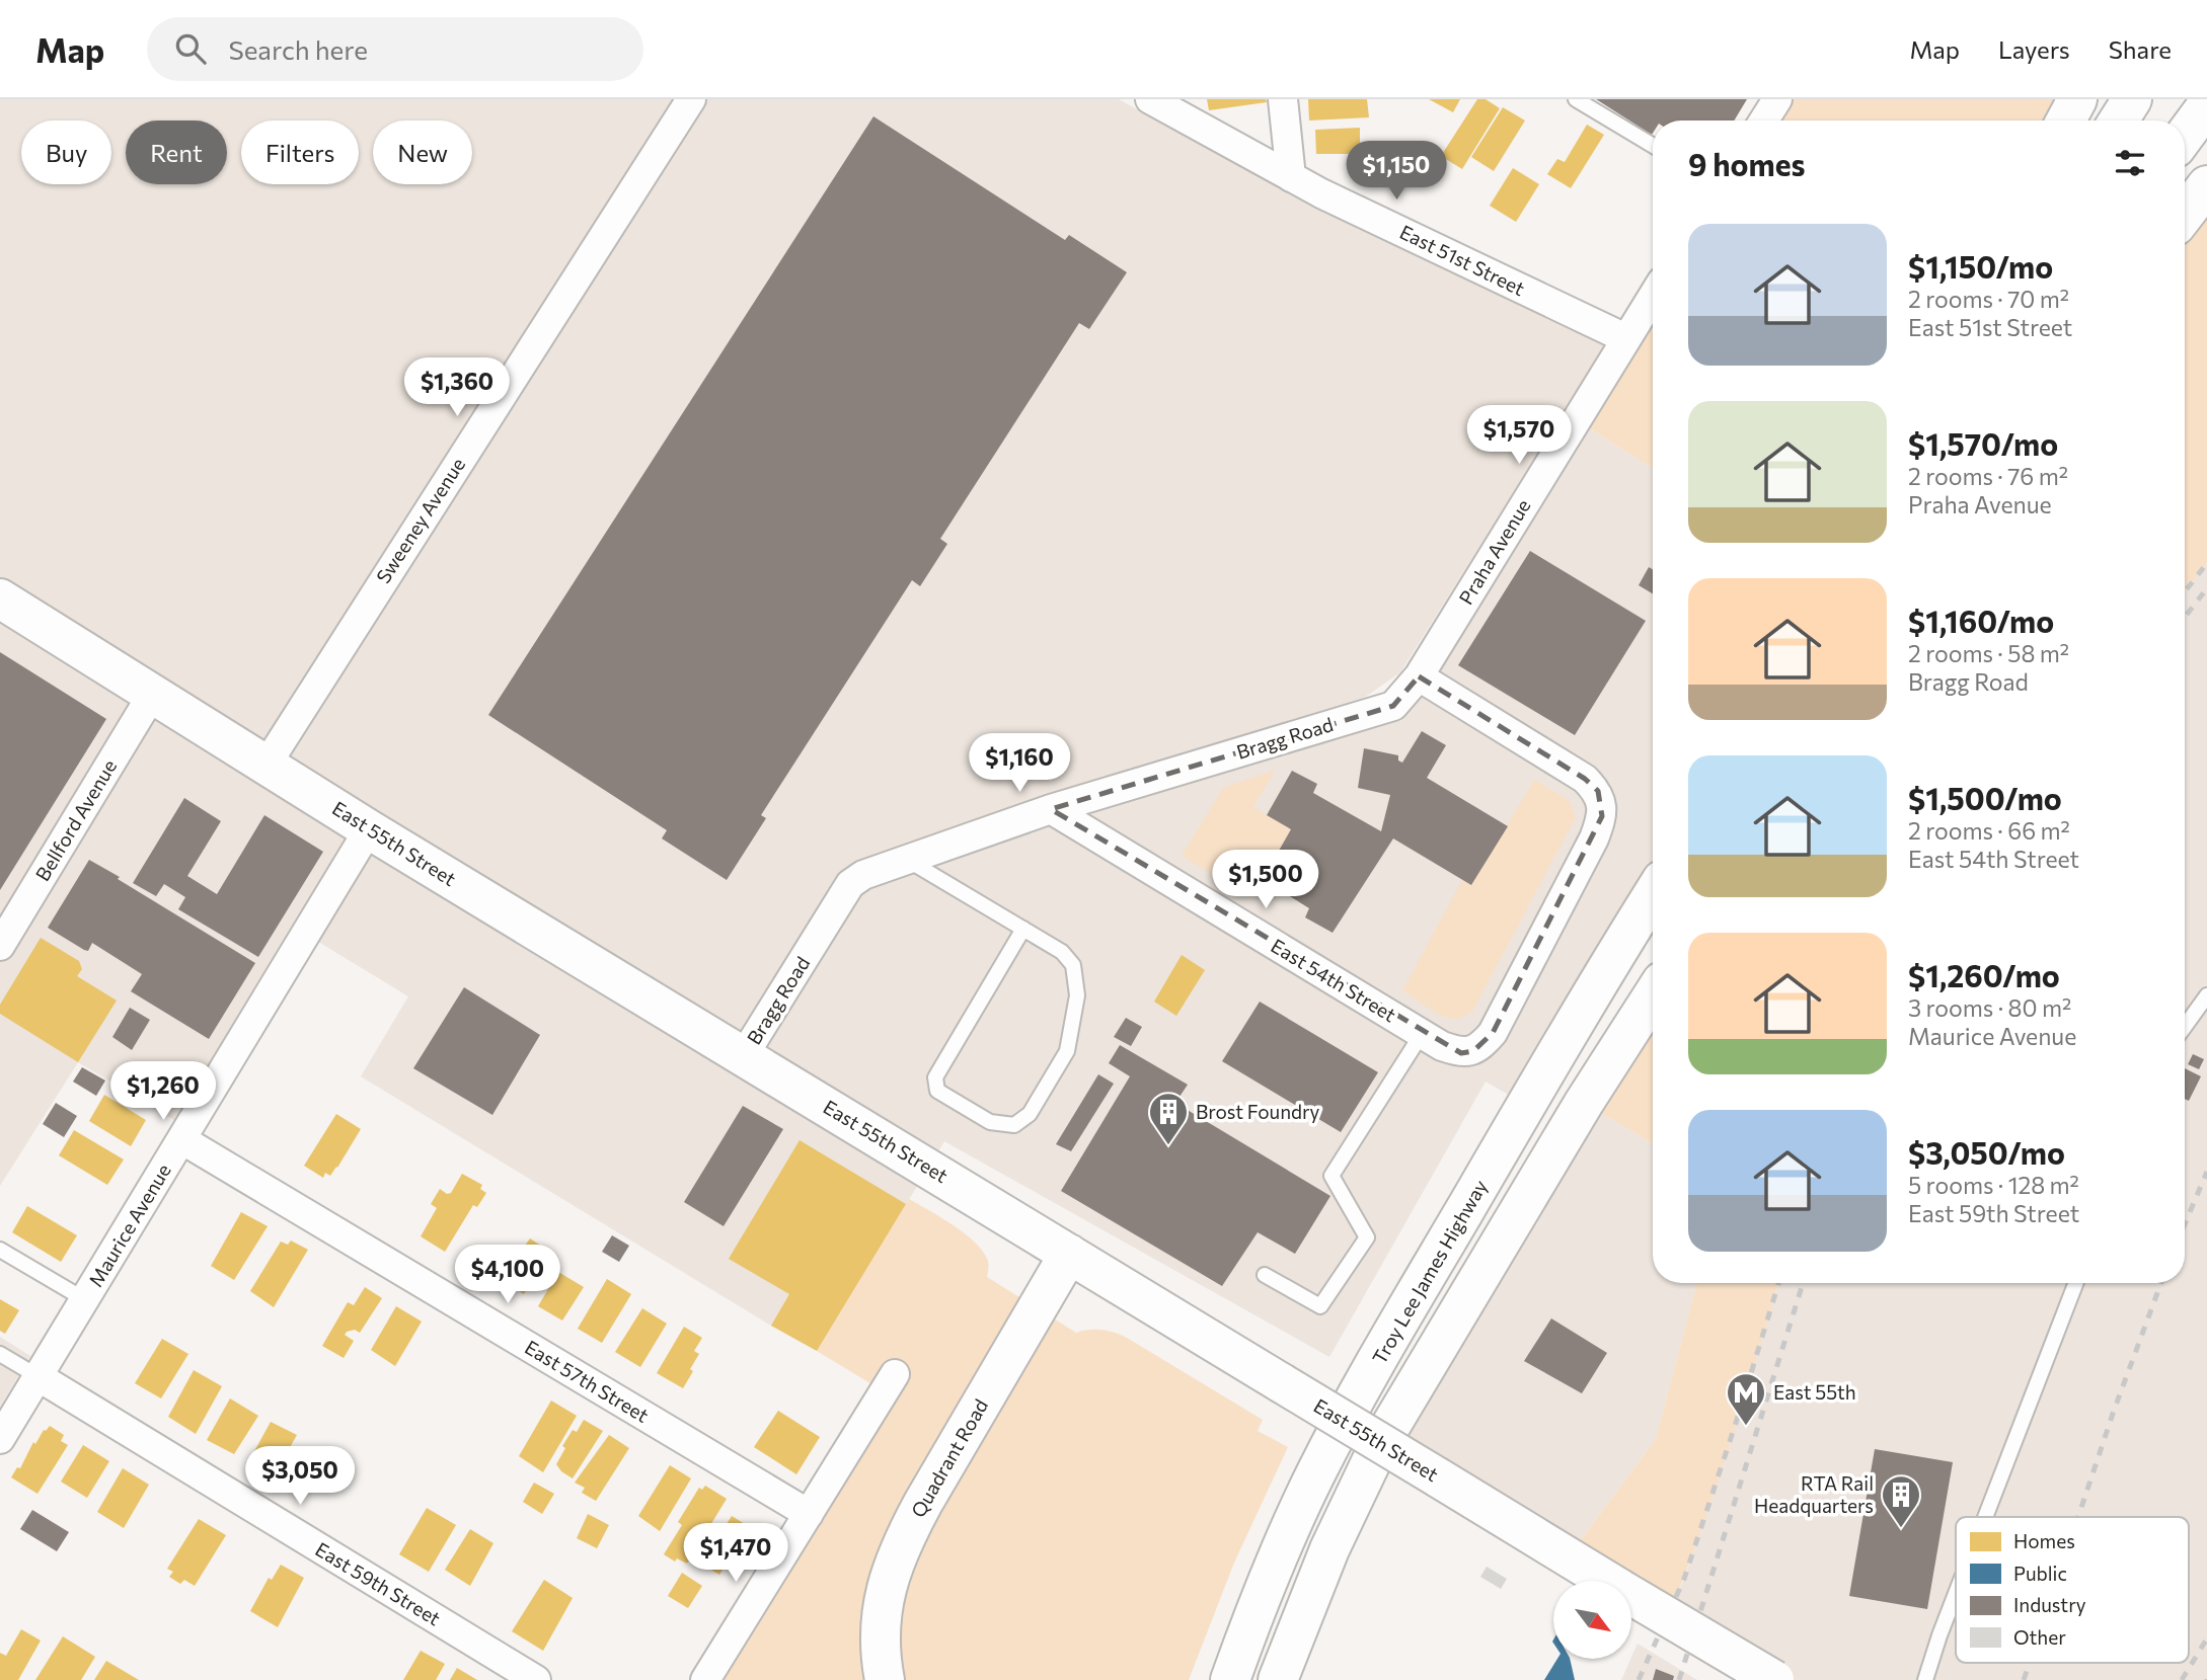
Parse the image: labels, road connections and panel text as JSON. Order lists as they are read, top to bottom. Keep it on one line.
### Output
{"streets":{"main road":["East 55th Street","Troy Lee James Highway","Quadrant Road"],"street":["East 51st Street","Sweeney Avenue","Praha Avenue","Bragg Road","Bellford Avenue","East 54th Street","Maurice Avenue","East 57th Street","East 59th Street"]},"crossings":[["East 51st Street","Praha Avenue"],["Sweeney Avenue","East 55th Street"],["Praha Avenue","Bragg Road"],["Praha Avenue","East 54th Street"],["Bragg Road","East 55th Street"],["Bragg Road","East 54th Street"],["Bellford Avenue","East 55th Street"],["East 55th Street","Maurice Avenue"],["East 55th Street","Quadrant Road"],["Maurice Avenue","East 57th Street"],["Maurice Avenue","East 59th Street"]],"places":{"building":["Brost Foundry","RTA Rail Headquarters"],"metro station":["East 55th"]},"legend":["Homes","Public","Industry","Other"],"north":"bottom right","page":{"header":"Map","search":"Search here","nav":["Map","Layers","Share"],"chip":["Buy","Rent","Filters","New"],"heading":"9 homes","price":["$1,150","$1,360","$1,570","$1,160","$1,500","$1,260","$4,100","$3,050","$1,470"],"list":[{"name":"$1,150/mo","note":"2 rooms · 70 m² · East 51st Street"},{"name":"$1,570/mo","note":"2 rooms · 76 m² · Praha Avenue"},{"name":"$1,160/mo","note":"2 rooms · 58 m² · Bragg Road"},{"name":"$1,500/mo","note":"2 rooms · 66 m² · East 54th Street"},{"name":"$1,260/mo","note":"3 rooms · 80 m² · Maurice Avenue"},{"name":"$3,050/mo","note":"5 rooms · 128 m² · East 59th Street"}]}}
